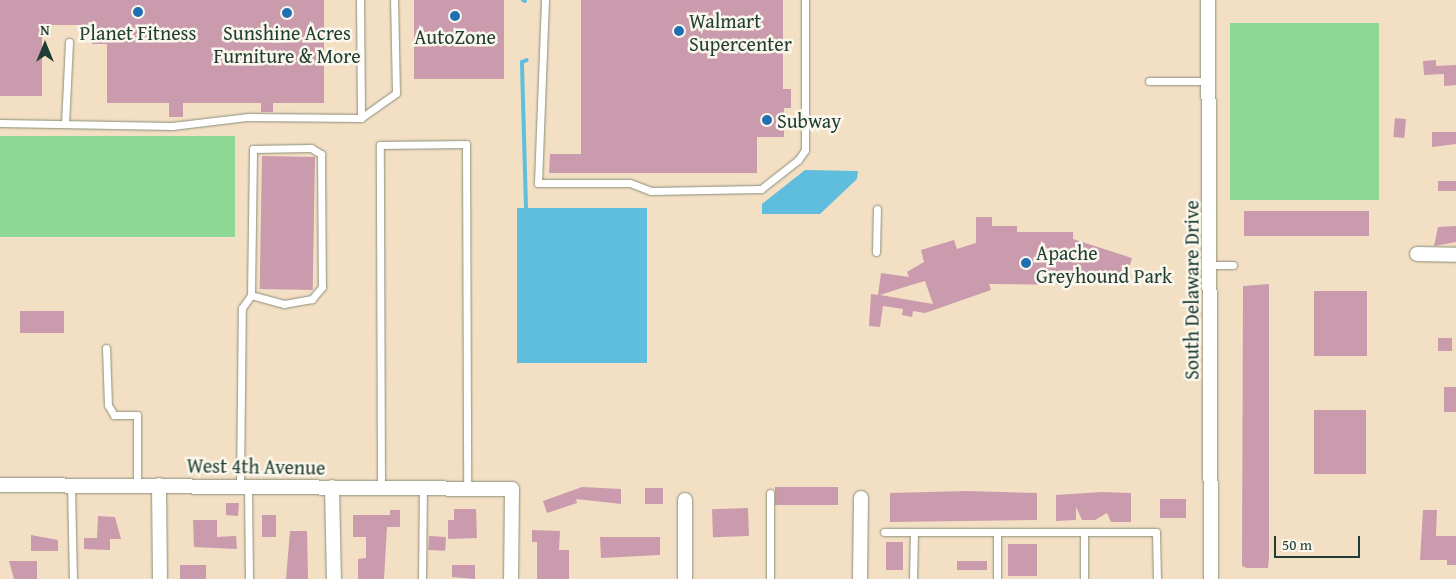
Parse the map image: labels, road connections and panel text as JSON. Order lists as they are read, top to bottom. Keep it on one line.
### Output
{"streets":{"street":["South Delaware Drive","West 4th Avenue"]},"places":["Planet Fitness","Sunshine Acres Furniture & More","AutoZone","Walmart Supercenter","Subway","Apache Greyhound Park"],"scale_bar":"50 m","north":"top"}
